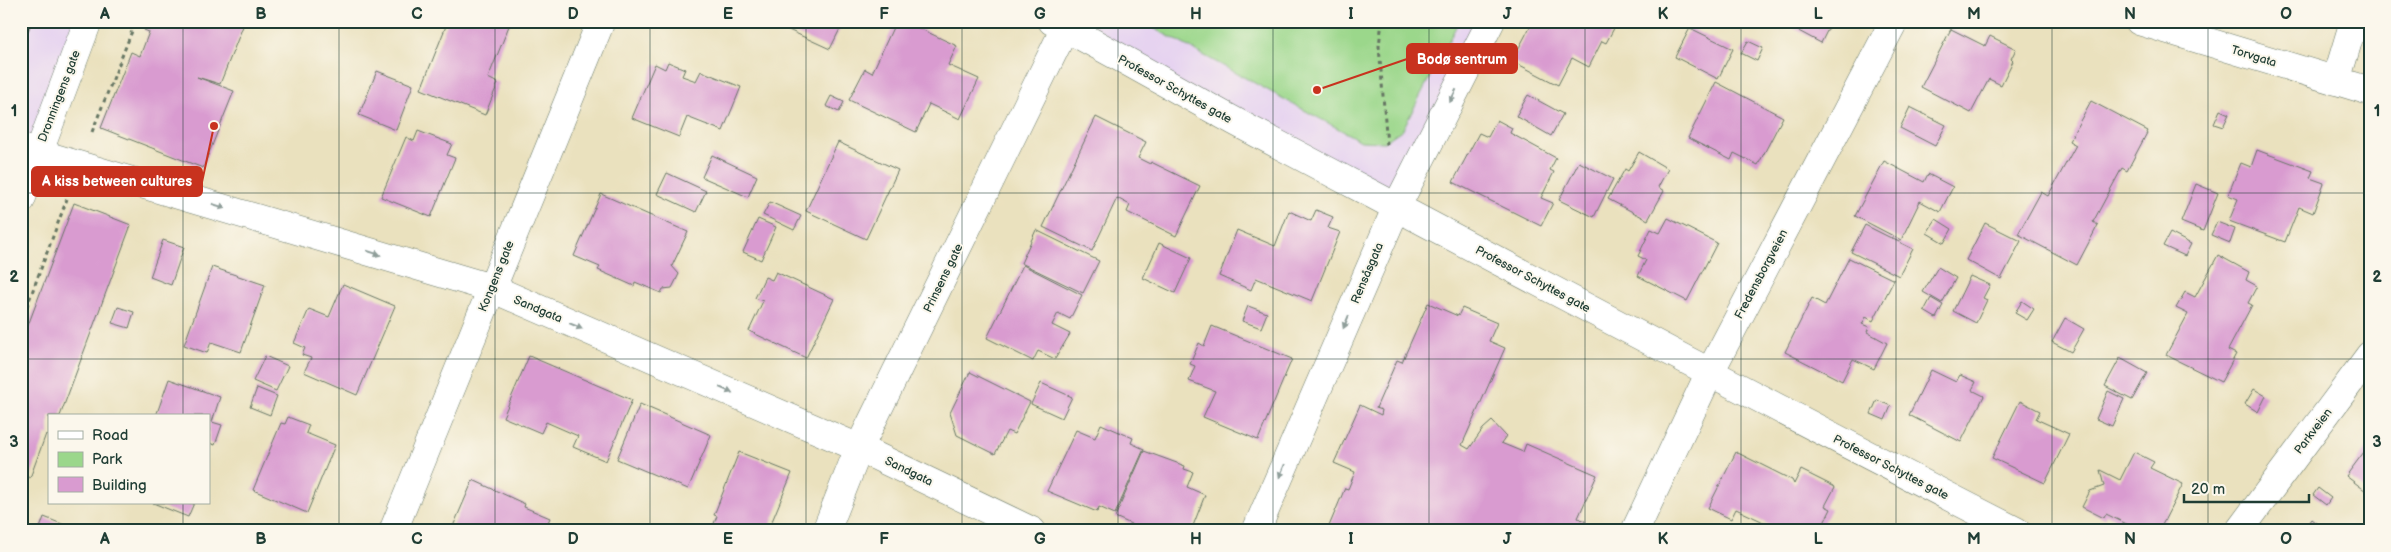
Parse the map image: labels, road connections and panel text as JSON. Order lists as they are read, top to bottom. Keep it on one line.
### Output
{"streets":{"street":["Torvgata","Professor Schyttes gate","Dronningens gate","Rensåsgata","Fredensborgveien","Kongens gate","Prinsens gate","Sandgata","Parkveien"]},"crossings":[["Professor Schyttes gate","Rensåsgata"],["Professor Schyttes gate","Fredensborgveien"],["Professor Schyttes gate","Prinsens gate"],["Dronningens gate","Sandgata"],["Kongens gate","Sandgata"],["Prinsens gate","Sandgata"]],"one_way":["Rensåsgata","Sandgata"],"places":["Bodø sentrum","A kiss between cultures"],"legend":["Road","Park","Building"],"scale_bar":"20 m","grid":{"columns":["A","B","C","D","E","F","G","H","I","J","K","L","M","N","O"],"rows":["1","2","3"]}}
